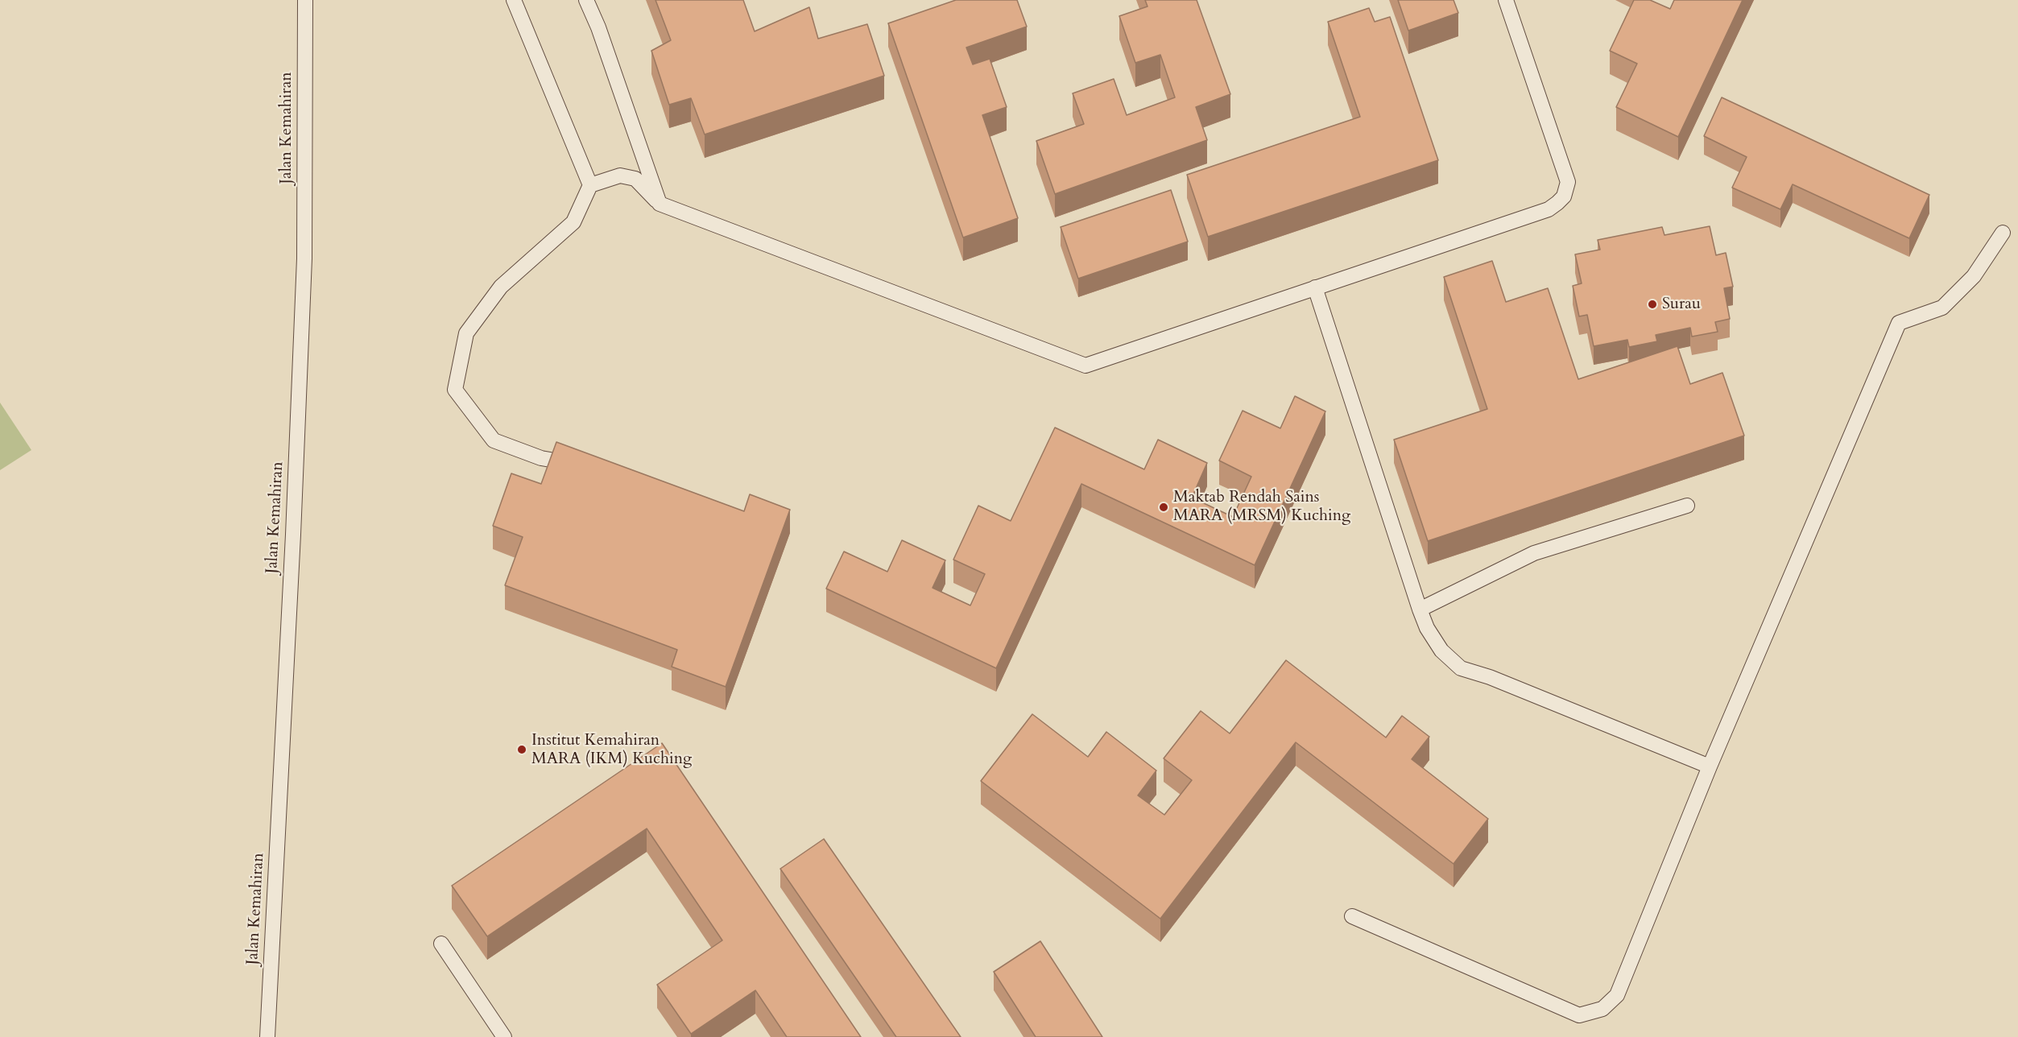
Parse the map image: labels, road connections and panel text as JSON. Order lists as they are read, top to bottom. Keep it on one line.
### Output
{"streets":{"lane":["Jalan Kemahiran"]},"places":["Surau","Maktab Rendah Sains MARA (MRSM) Kuching","Institut Kemahiran MARA (IKM) Kuching"]}
